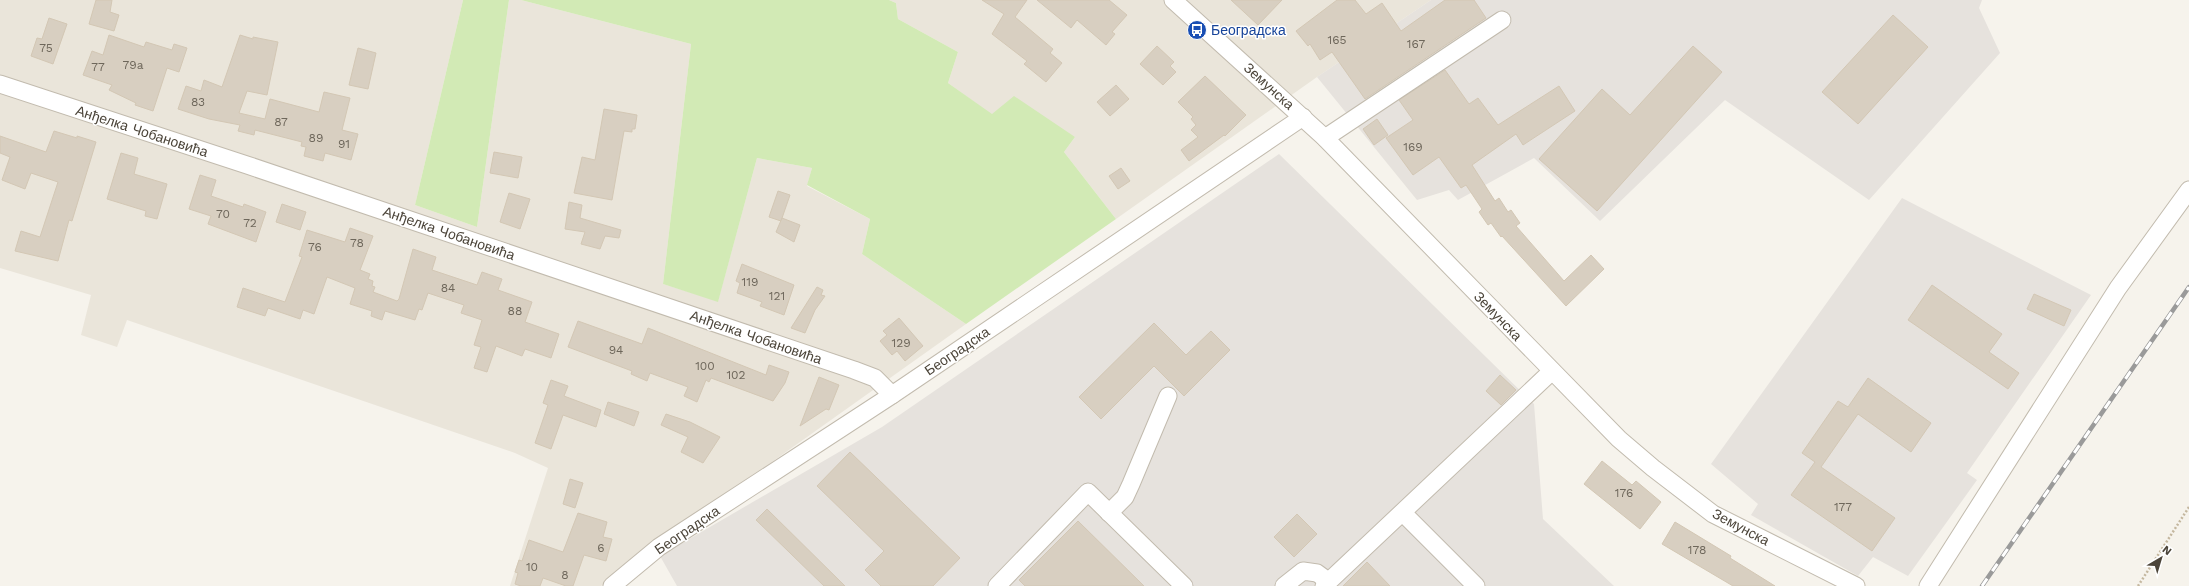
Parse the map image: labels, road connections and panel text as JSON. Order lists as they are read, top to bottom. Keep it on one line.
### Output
{"streets":{"street":["Земунска","Анђелка Чобановића","Београдска"]},"crossings":[["Земунска","Београдска"],["Анђелка Чобановића","Београдска"]],"places":{"bus stop":["Београдска"]},"house_numbers":["165","167","75","79a","77","83","87","89","91","169","70","72","78","76","119","84","121","88","129","94","100","102","176","177","6","178","10","8"],"north":"top right"}
